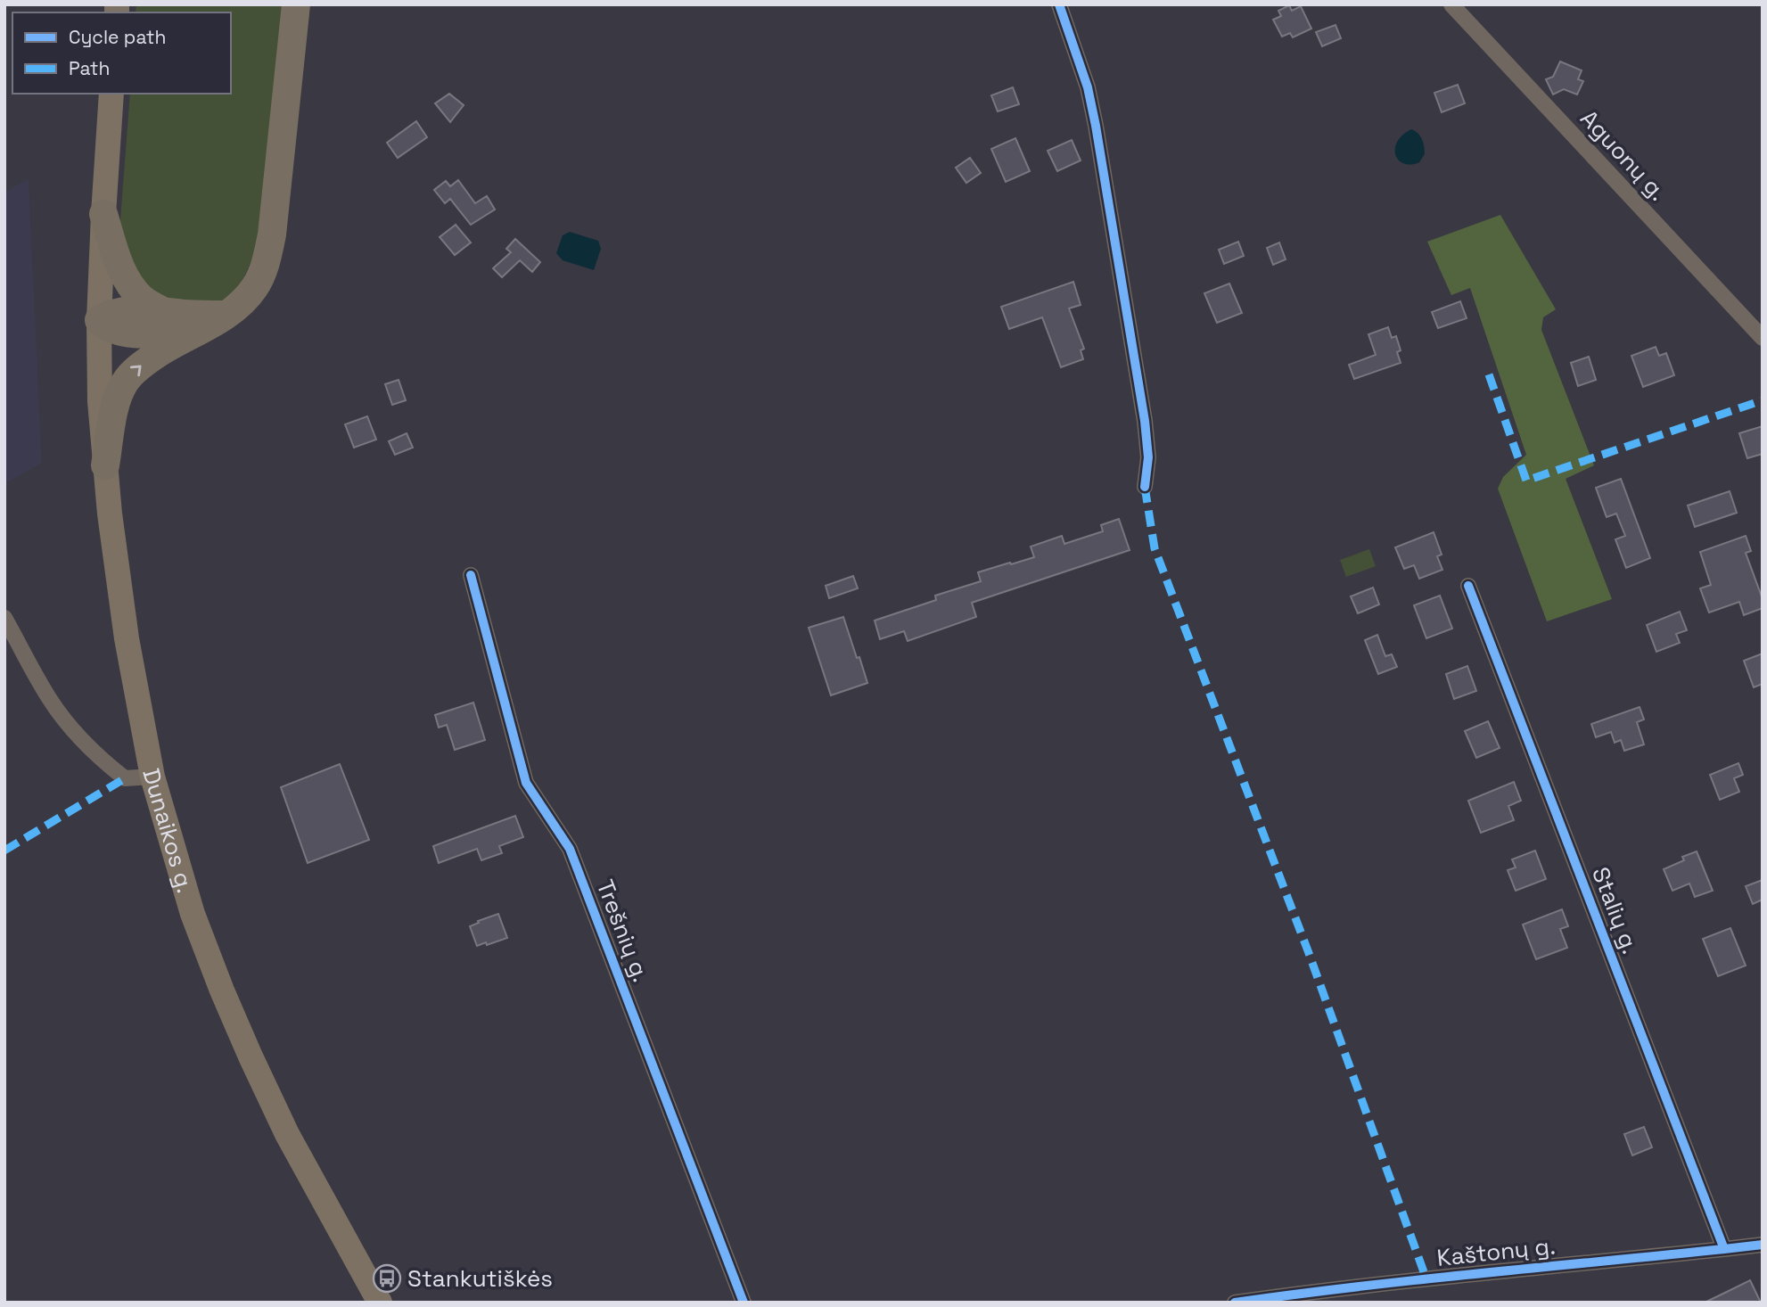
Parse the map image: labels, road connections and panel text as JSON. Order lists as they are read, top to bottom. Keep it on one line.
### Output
{"streets":{"main road":["Dunaikos g."],"street":["Aguonų g.","Stalių g.","Trešnių g.","Kaštonų g."]},"crossings":[["Stalių g.","Kaštonų g."]],"places":{"bus stop":["Stankutiškės"]},"legend":["Cycle path","Path"]}
